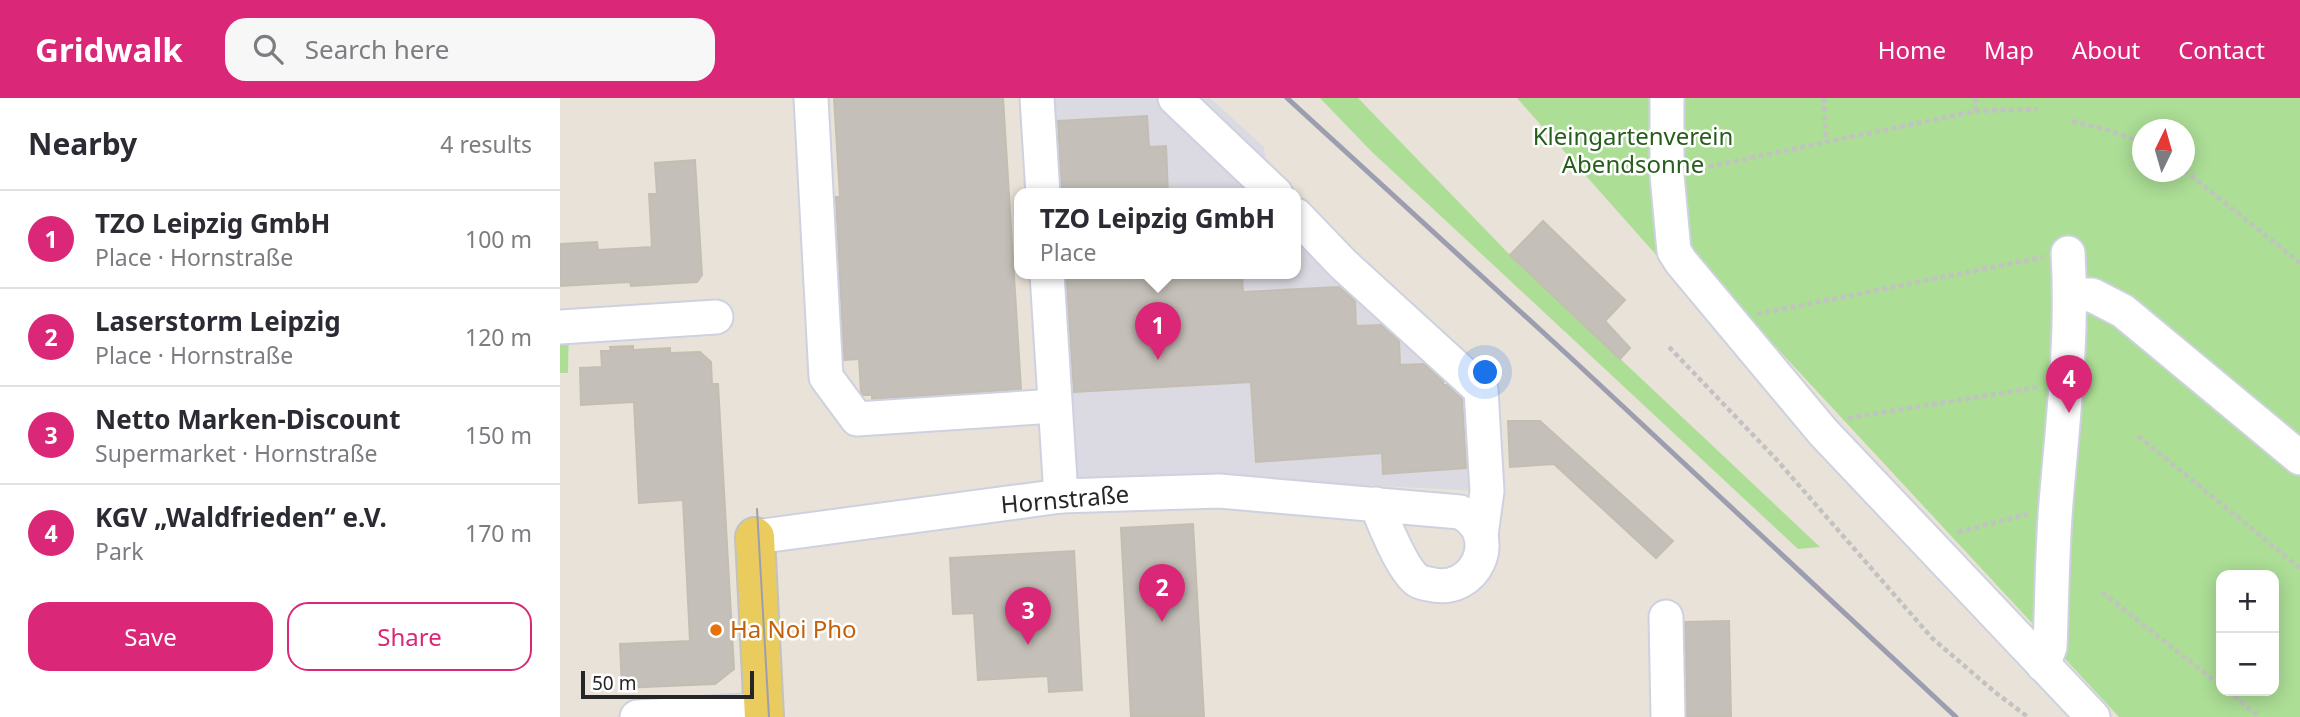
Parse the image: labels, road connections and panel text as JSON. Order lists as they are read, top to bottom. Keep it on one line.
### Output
{"streets":{"street":["Hornstraße"]},"parks":["Kleingartenverein Abendsonne"],"places":["Ha Noi Pho"],"scale_bar":"50 m","north":"top","page":{"header":"Gridwalk","search":"Search here","nav":["Home","Map","About","Contact"],"heading":["Nearby","4 results"],"popup":["TZO Leipzig GmbH","Place"],"list":[{"mark":"1","name":"TZO Leipzig GmbH","note":"Place · Hornstraße","value":"100 m"},{"mark":"2","name":"Laserstorm Leipzig","note":"Place · Hornstraße","value":"120 m"},{"mark":"3","name":"Netto Marken-Discount","note":"Supermarket · Hornstraße","value":"150 m"},{"mark":"4","name":"KGV „Waldfrieden“ e.V.","note":"Park","value":"170 m"}],"pins":["1","4","2","3"],"map_buttons":["+","−"],"buttons":["Save","Share"],"scale":"50 m"}}
